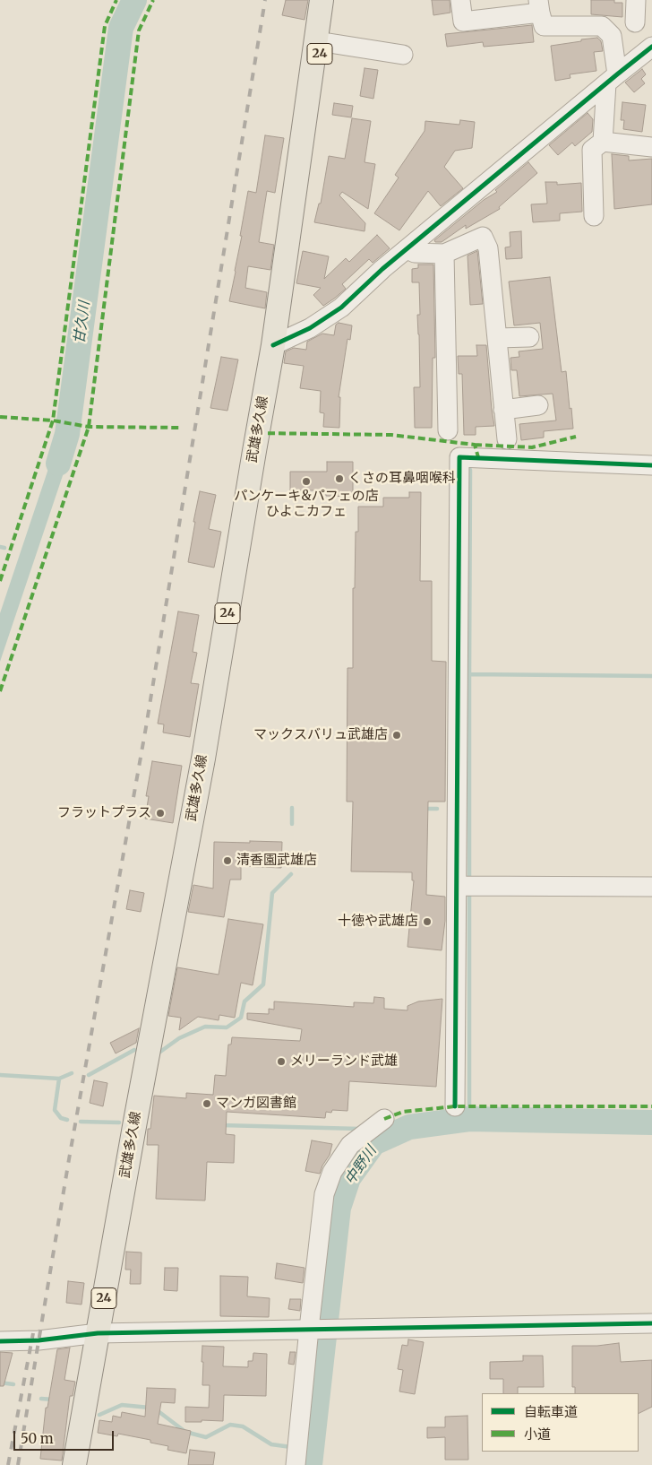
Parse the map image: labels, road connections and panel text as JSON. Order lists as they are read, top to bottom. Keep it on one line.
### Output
{"streets":{"main road":["24","武雄多久線"]},"water":["甘久川","中野川"],"places":["くさの耳鼻咽喉科","パンケーキ&パフェの店 ひよこカフェ","マックスバリュ武雄店","フラットプラス","清香園武雄店","十徳や武雄店","メリーランド武雄","マンガ図書館"],"legend":["自転車道","小道"],"scale_bar":"50 m"}
